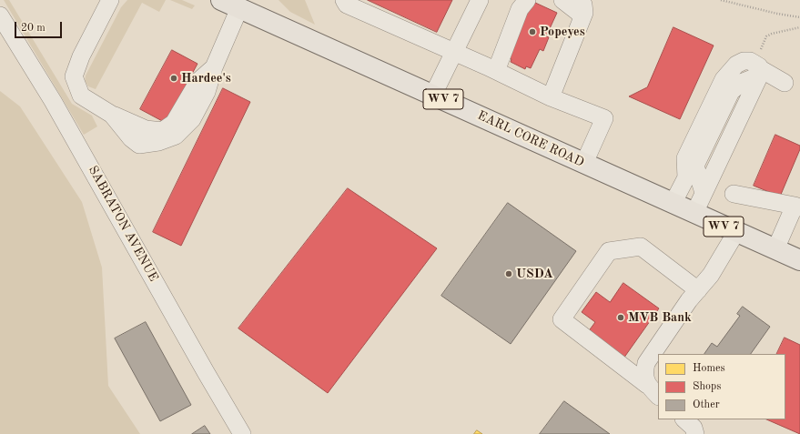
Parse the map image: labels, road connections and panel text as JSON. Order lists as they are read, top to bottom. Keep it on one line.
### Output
{"streets":{"main road":["WV 7","EARL CORE ROAD"],"street":["SABRATON AVENUE"]},"places":["Popeyes","Hardee's","USDA","MVB Bank"],"legend":["Homes","Shops","Other"],"scale_bar":"20 m"}
